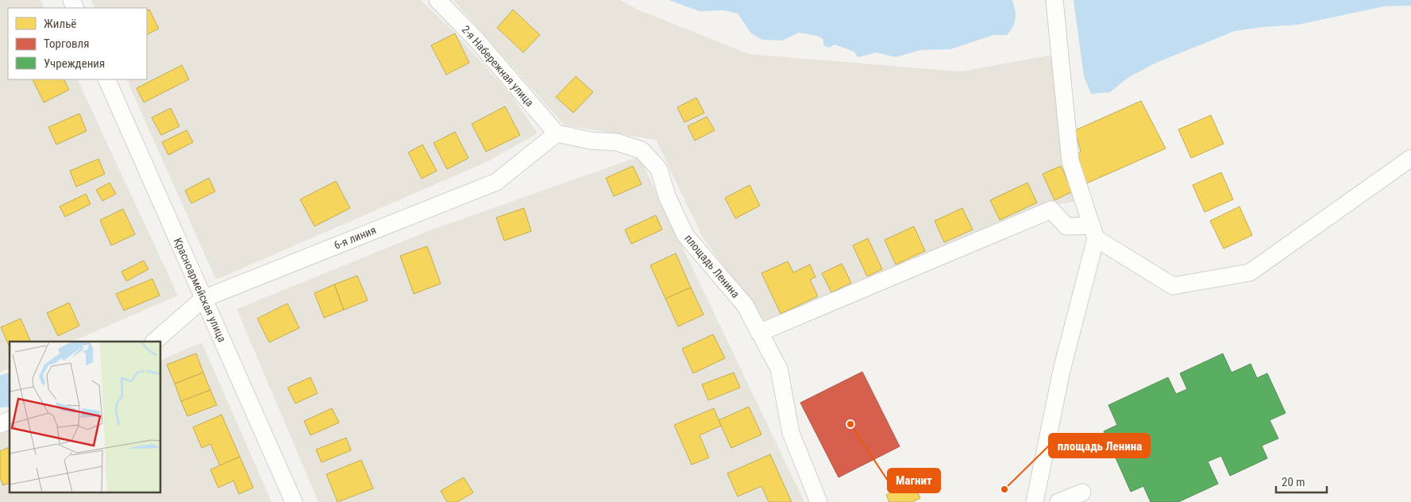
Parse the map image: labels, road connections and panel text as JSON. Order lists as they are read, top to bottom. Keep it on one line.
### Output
{"streets":{"street":["2-я Набережная улица","6-я линия","площадь Ленина","Красноармейская улица"]},"crossings":[["2-я Набережная улица","6-я линия"],["2-я Набережная улица","площадь Ленина"],["6-я линия","площадь Ленина"],["6-я линия","Красноармейская улица"]],"places":["Магнит","площадь Ленина"],"legend":["Жильё","Торговля","Учреждения"],"scale_bar":"20 m"}
